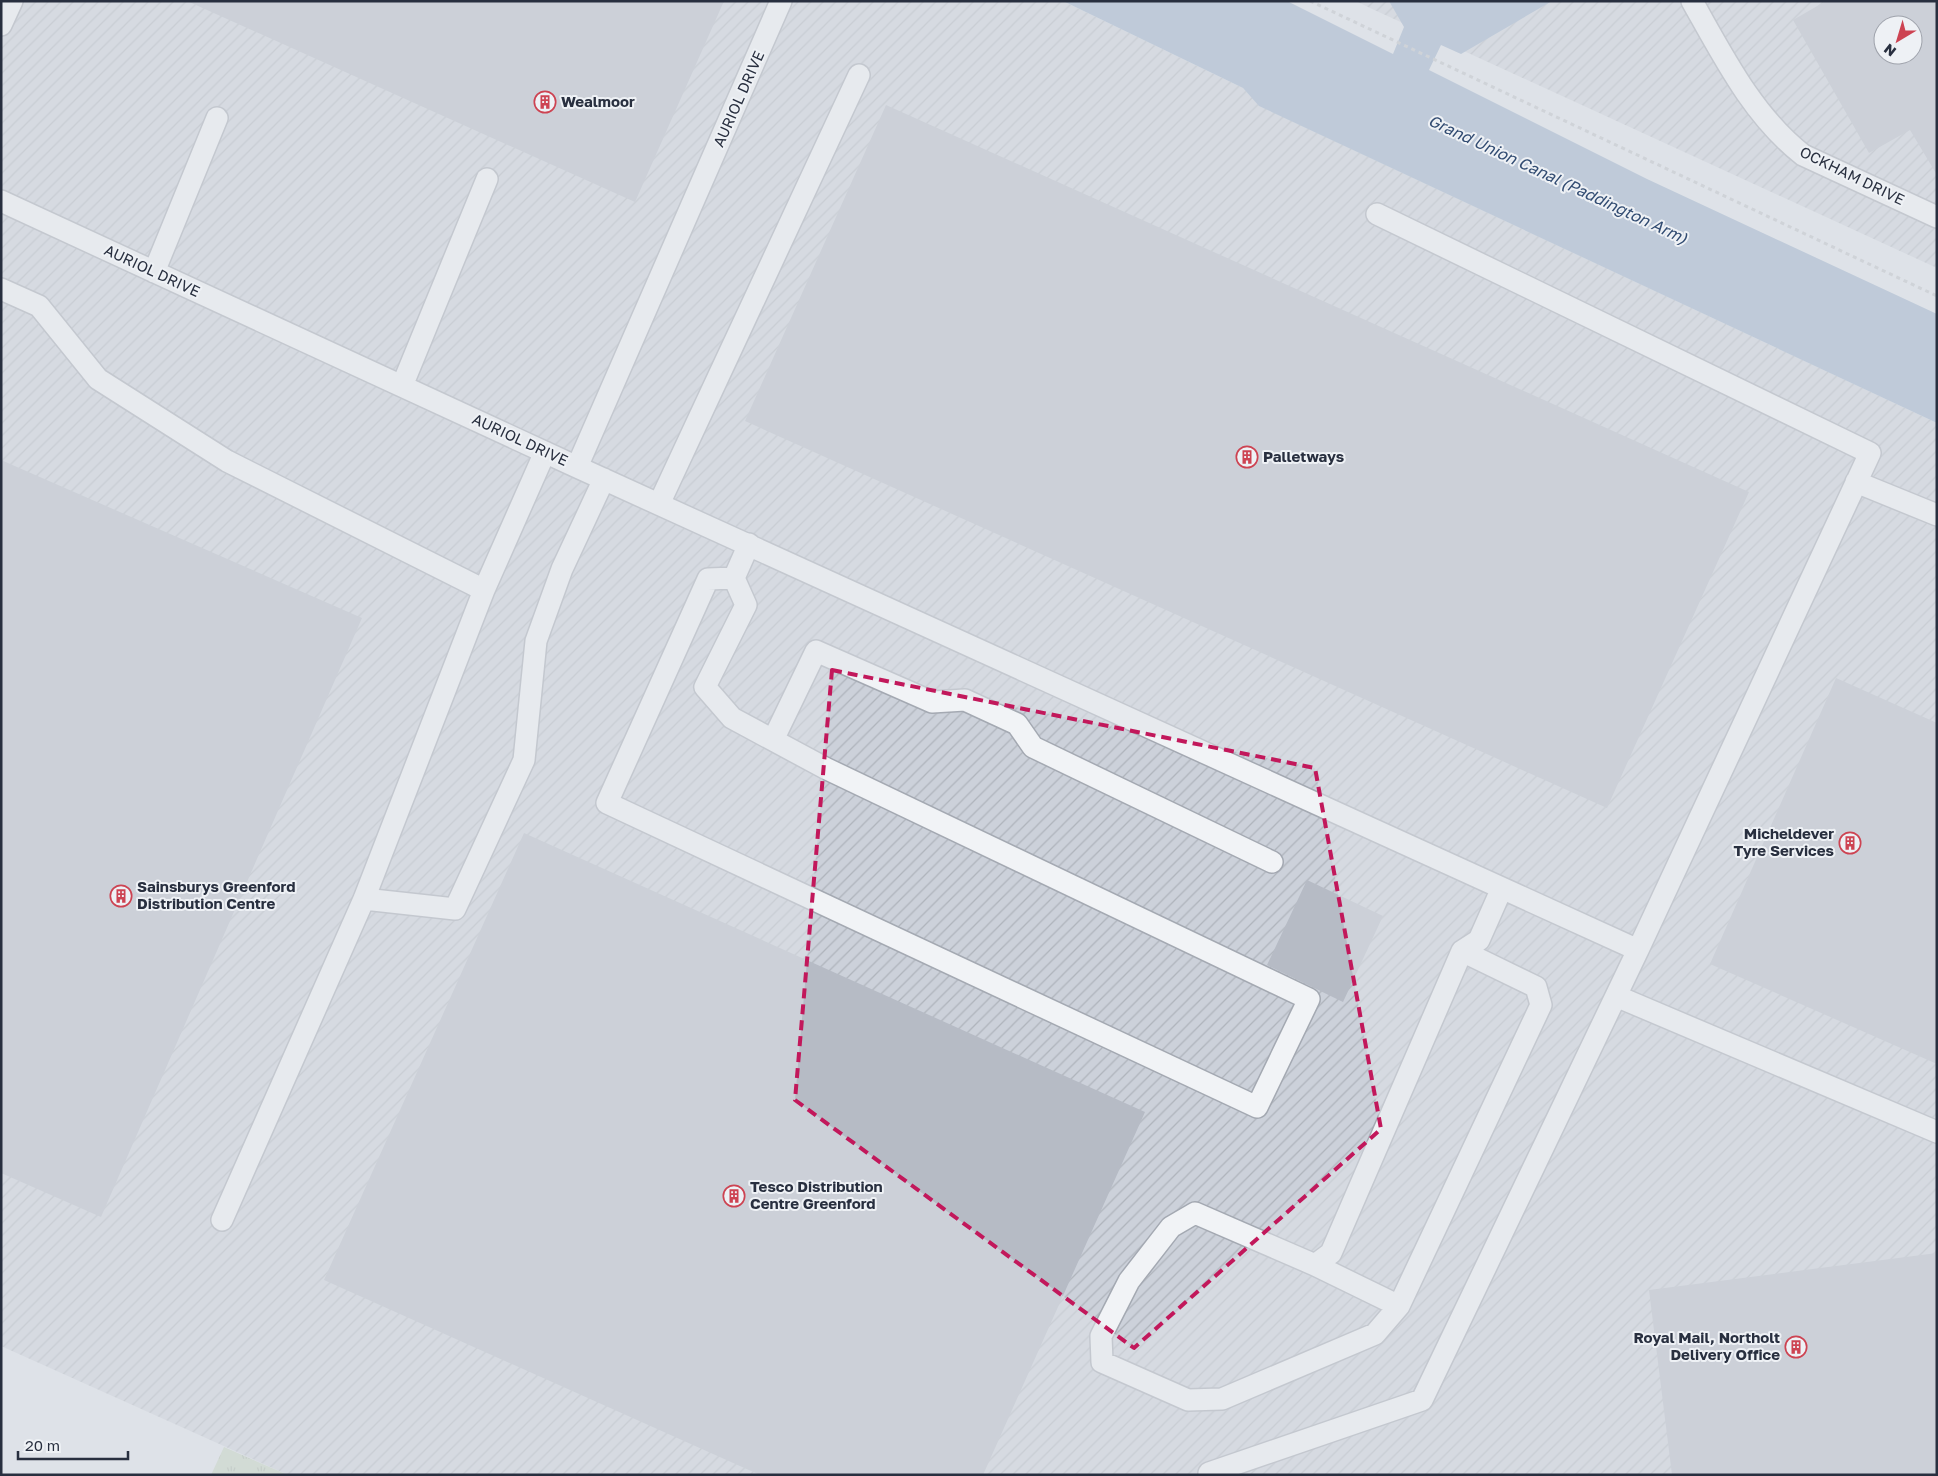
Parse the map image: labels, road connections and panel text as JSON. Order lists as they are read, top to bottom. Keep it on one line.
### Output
{"streets":{"lane":["AURIOL DRIVE","OCKHAM DRIVE"]},"water":["Grand Union Canal (Paddington Arm)"],"places":{"building":["Wealmoor","Palletways","Micheldever Tyre Services","Sainsburys Greenford Distribution Centre","Tesco Distribution Centre Greenford","Royal Mail, Northolt Delivery Office"]},"scale_bar":"20 m","north":"bottom left"}
